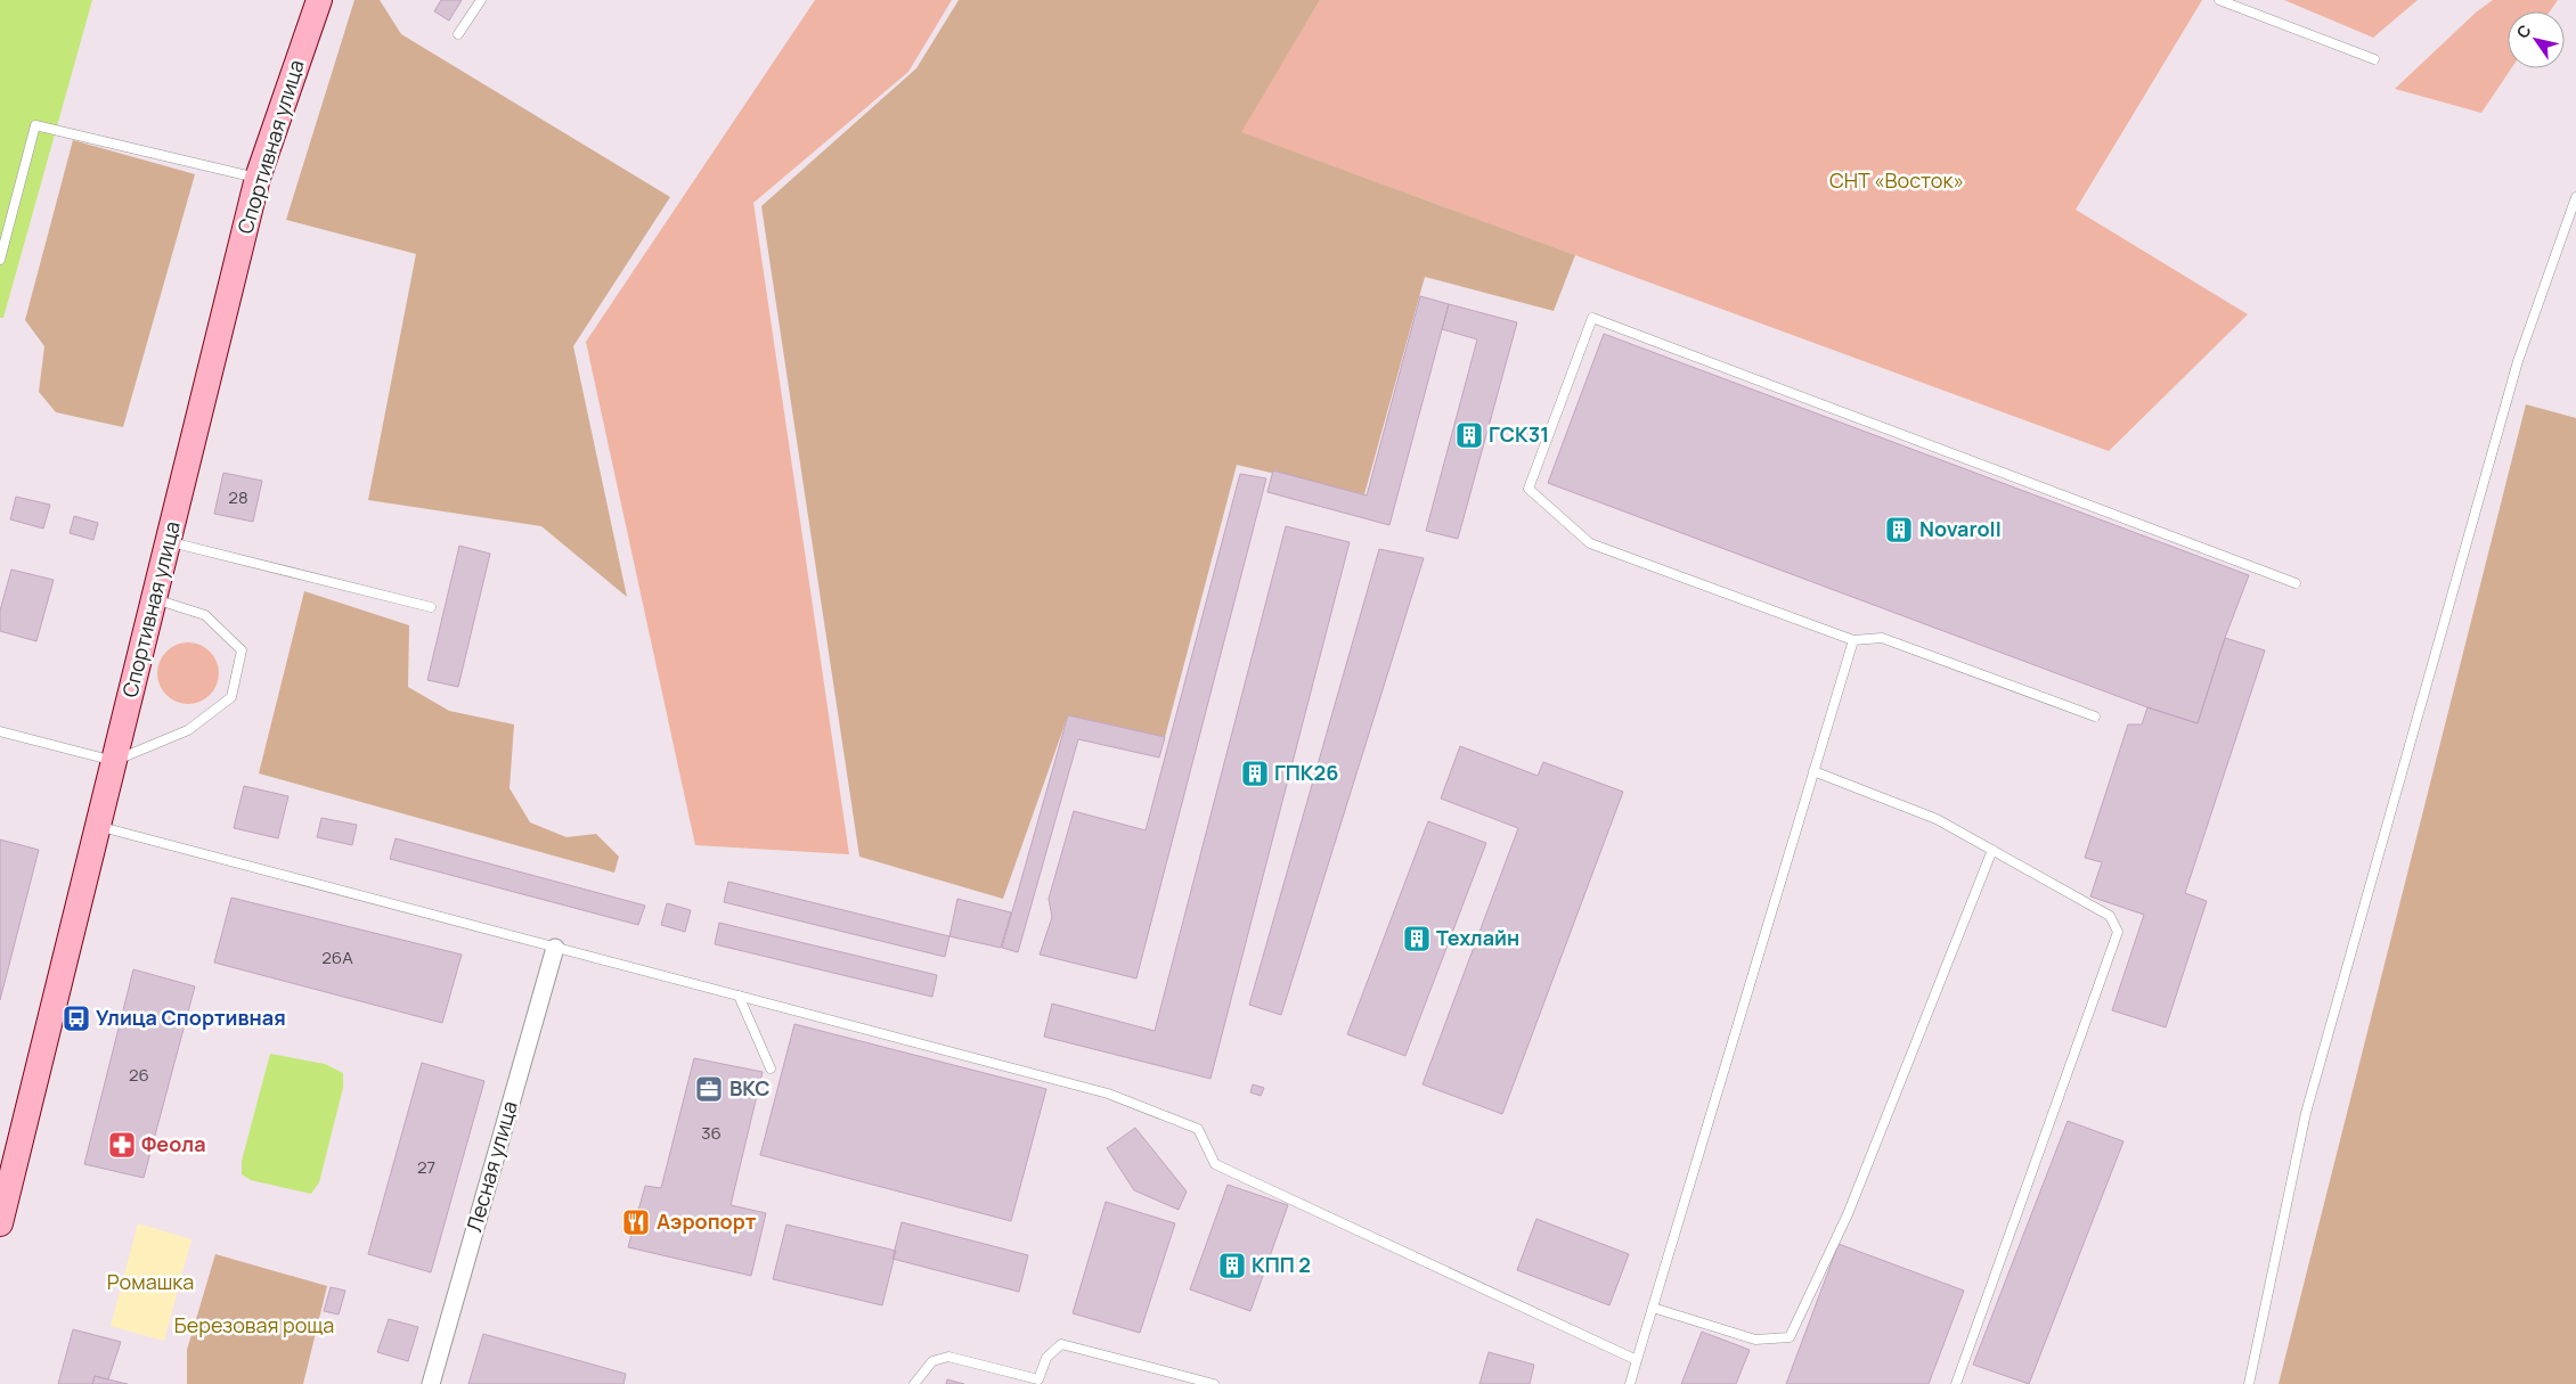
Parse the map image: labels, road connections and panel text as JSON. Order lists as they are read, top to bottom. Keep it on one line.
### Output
{"streets":{"street":["Спортивная улица","Лесная улица"]},"parks":["СНТ «Восток»","Ромашка","Березовая роща"],"places":{"building":["ГСК31","Novaroll","ГПК26","Техлайн","КПП 2"],"bus stop":["Улица Спортивная"],"office":["ВКС"],"pharmacy":["Феола"],"restaurant":["Аэропорт"]},"house_numbers":["28","26А","26","36","27"],"north":"top left"}
